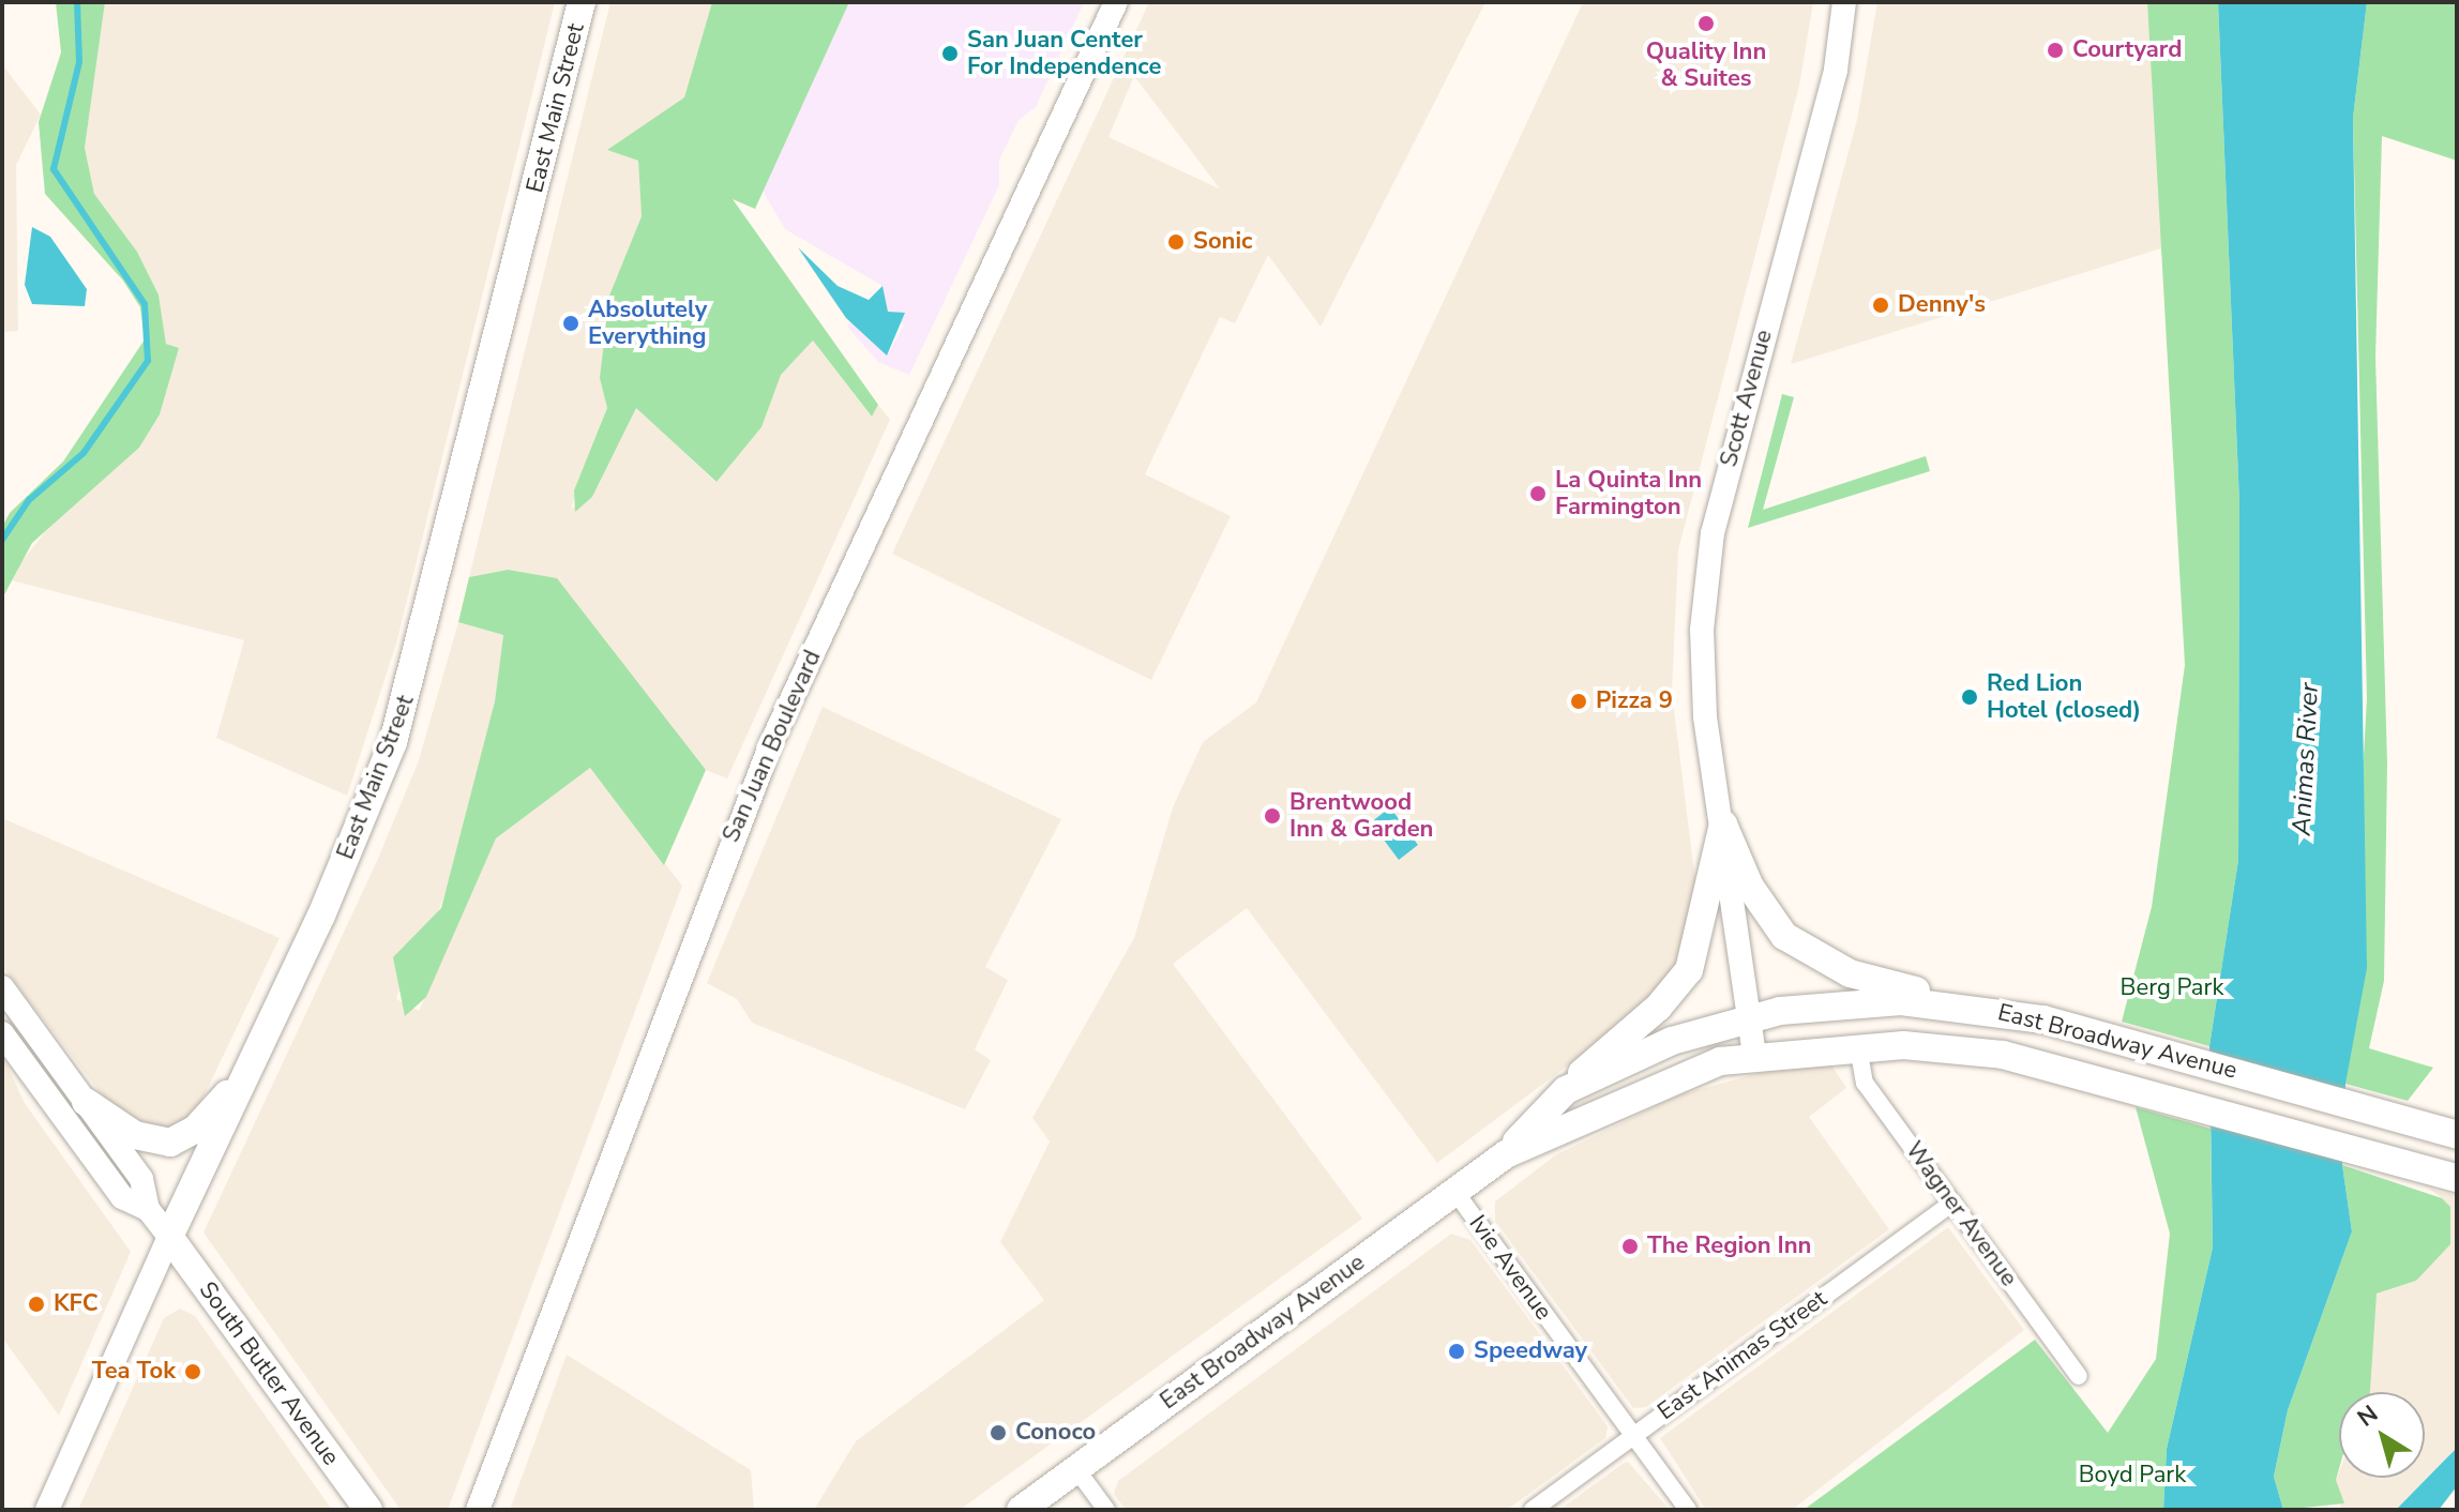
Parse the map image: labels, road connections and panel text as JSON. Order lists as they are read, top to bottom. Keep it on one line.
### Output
{"streets":{"main road":["East Main Street","Scott Avenue","San Juan Boulevard","East Broadway Avenue","South Butler Avenue"],"street":["Wagner Avenue","Ivie Avenue","East Animas Street"]},"crossings":[["East Main Street","South Butler Avenue"],["Scott Avenue","East Broadway Avenue"],["East Broadway Avenue","Wagner Avenue"],["East Broadway Avenue","Ivie Avenue"],["Wagner Avenue","East Animas Street"],["Ivie Avenue","East Animas Street"]],"water":["Animas River"],"parks":["Berg Park","Boyd Park"],"places":["Quality Inn & Suites","Courtyard","San Juan Center For Independence","Sonic","Denny's","Absolutely Everything","La Quinta Inn Farmington","Red Lion Hotel (closed)","Pizza 9","Brentwood Inn & Garden","The Region Inn","KFC","Speedway","Tea Tok","Conoco"],"north":"top left"}
